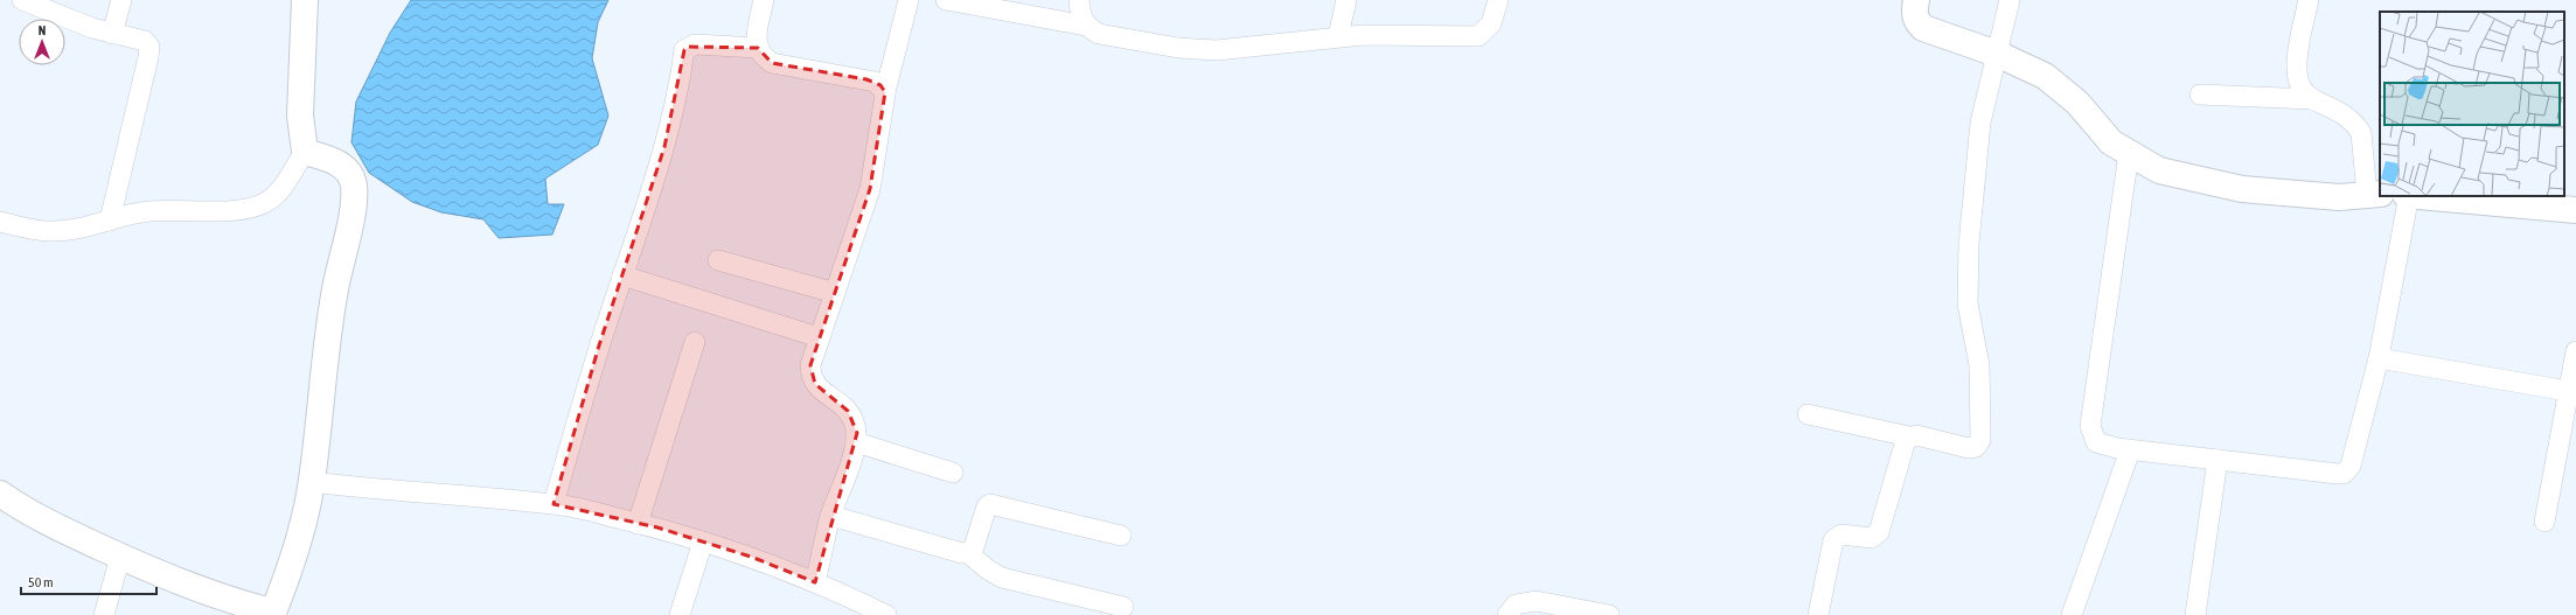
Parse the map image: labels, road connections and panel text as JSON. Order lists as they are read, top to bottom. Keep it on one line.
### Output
{"scale_bar":"50 m","north":"top"}
